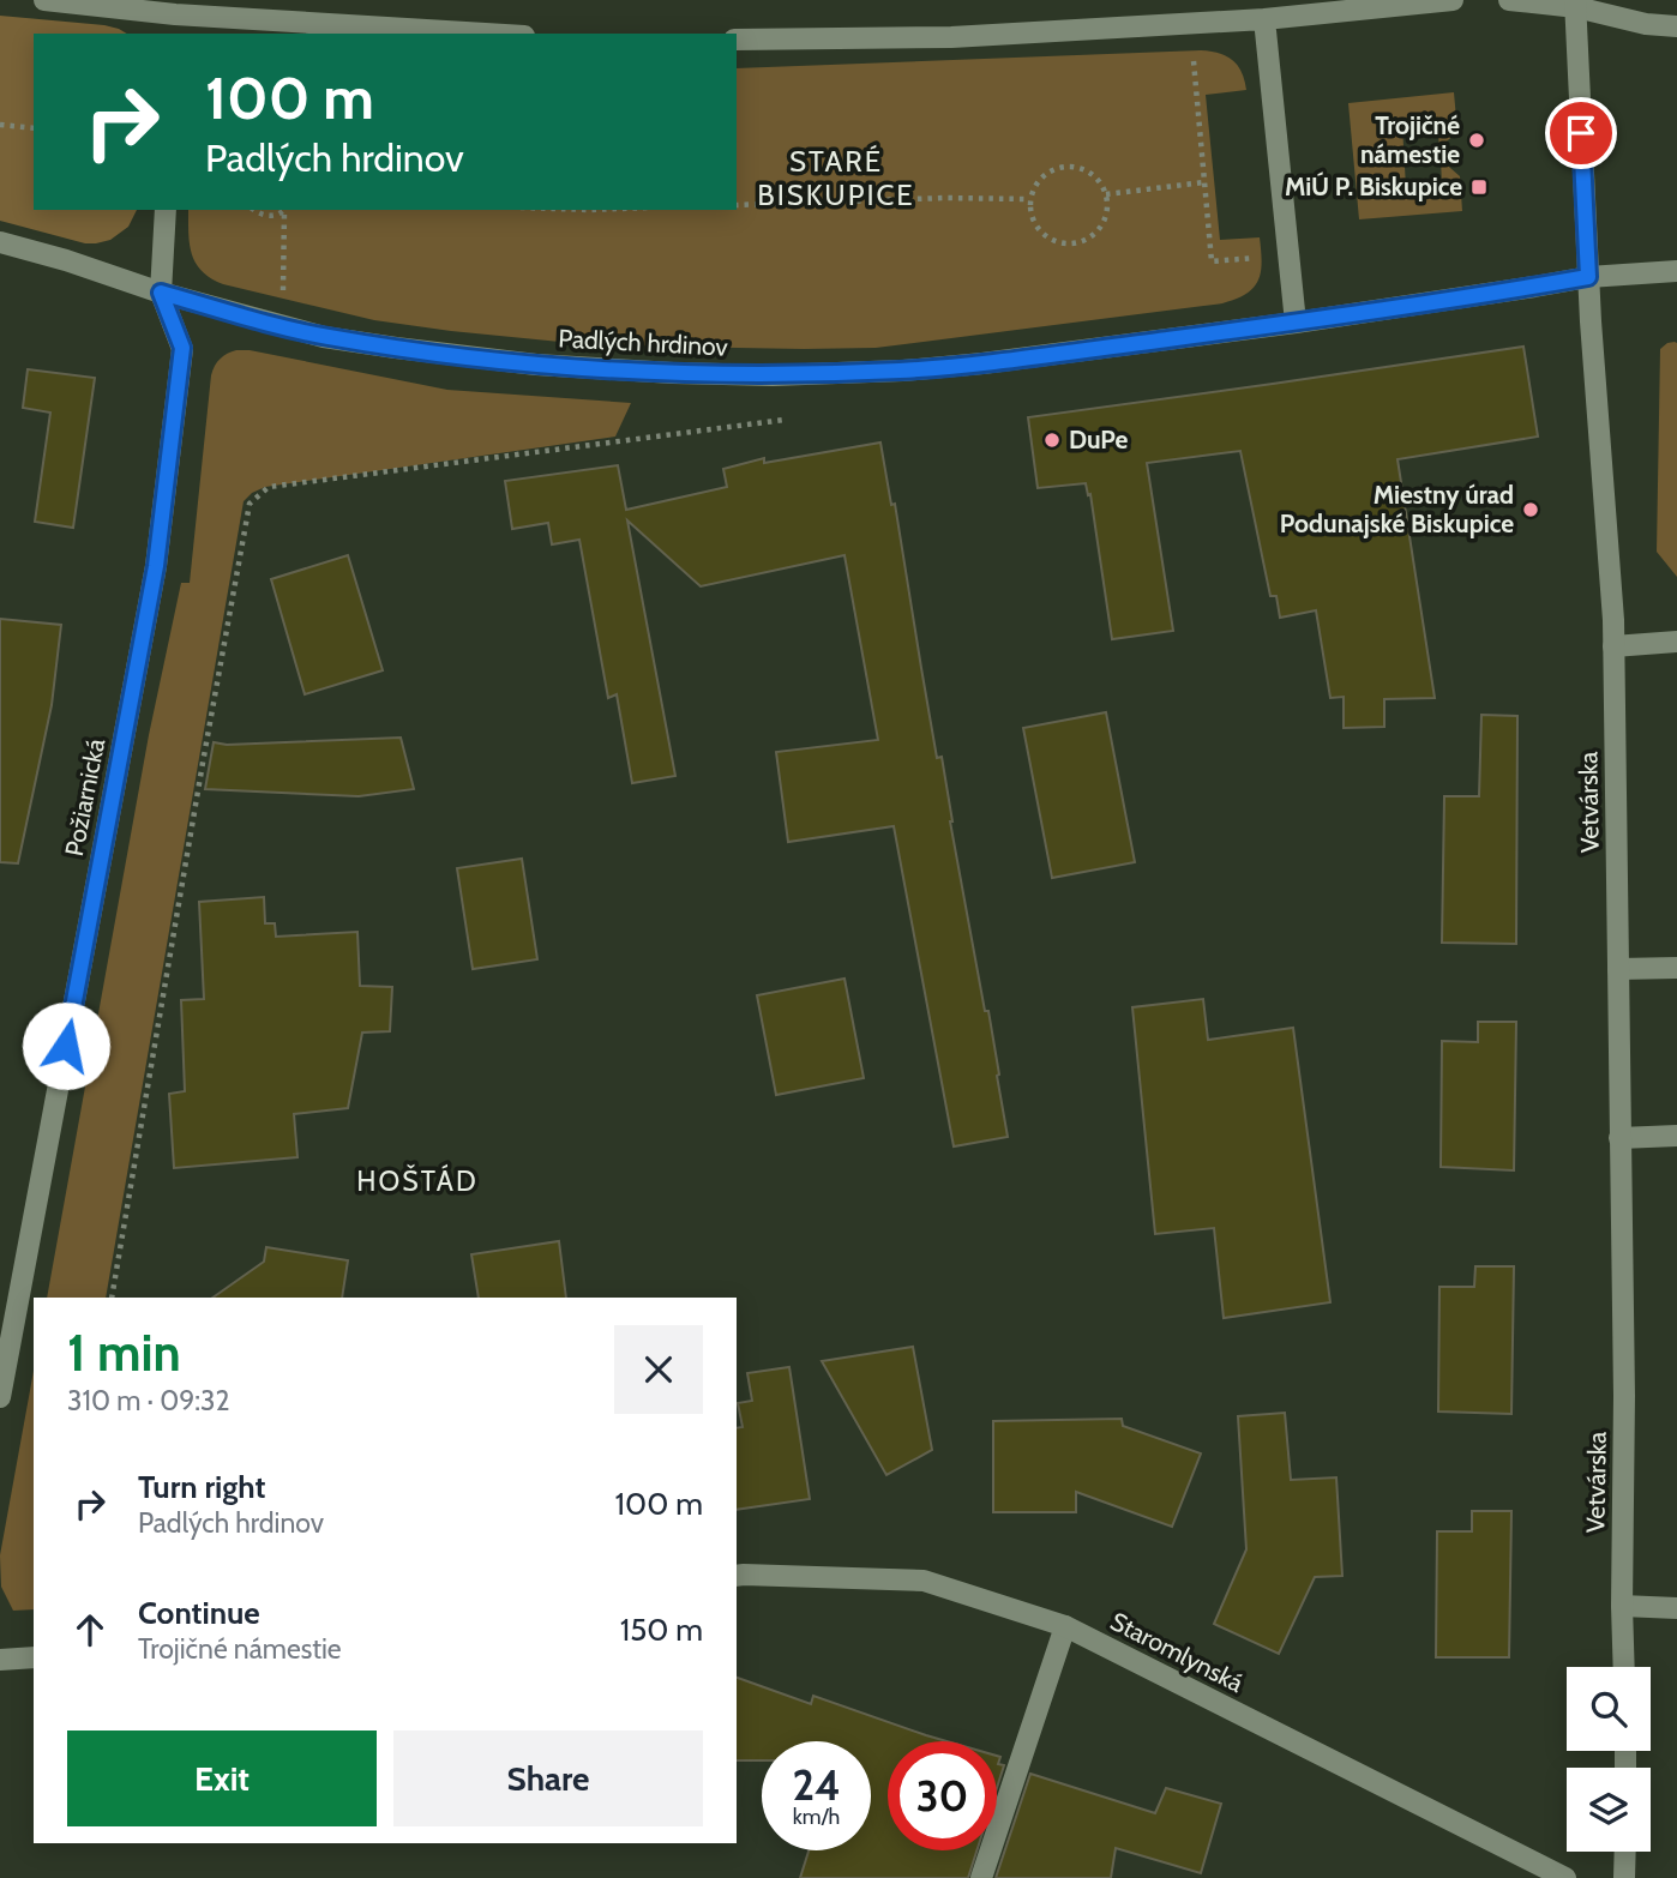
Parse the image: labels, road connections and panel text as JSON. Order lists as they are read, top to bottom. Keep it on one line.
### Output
{"streets":{"street":["Padlých hrdinov","Požiarnická","Vetvárska","Staromlynská"]},"crossings":[["Padlých hrdinov","Požiarnická"]],"districts":["STARÉ BISKUPICE","HOŠTÁD"],"places":{"other":["Trojičné námestie","DuPe","Miestny úrad Podunajské Biskupice"],"transit":["MiÚ P. Biskupice"]},"page":{"turn":["100 m","Padlých hrdinov"],"heading":["1 min","310 m · 09:32"],"list":[{"name":"Turn right","note":"Padlých hrdinov","value":"100 m"},{"name":"Continue","note":"Trojičné námestie","value":"150 m"}],"buttons":["Exit","Share"],"speed":"24 km/h","limit":"30"}}
